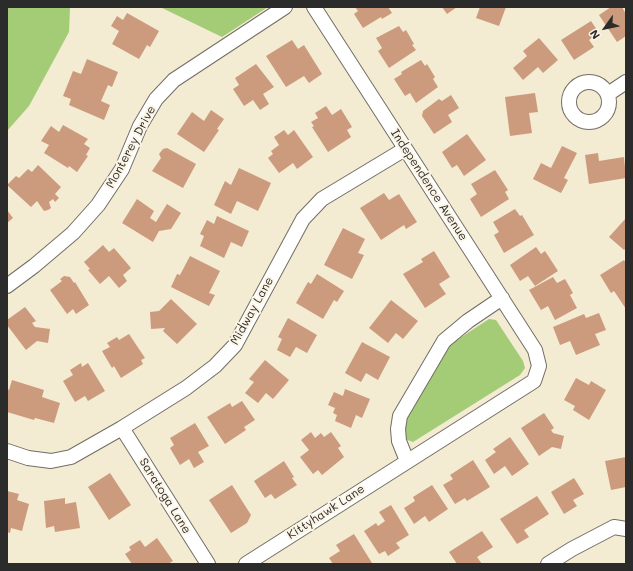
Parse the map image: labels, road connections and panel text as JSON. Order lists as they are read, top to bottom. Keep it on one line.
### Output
{"streets":{"street":["Monterey Drive","Independence Avenue","Midway Lane","Saratoga Lane","Kittyhawk Lane"]},"crossings":[["Independence Avenue","Midway Lane"],["Independence Avenue","Kittyhawk Lane"],["Midway Lane","Saratoga Lane"]],"north":"bottom left"}
